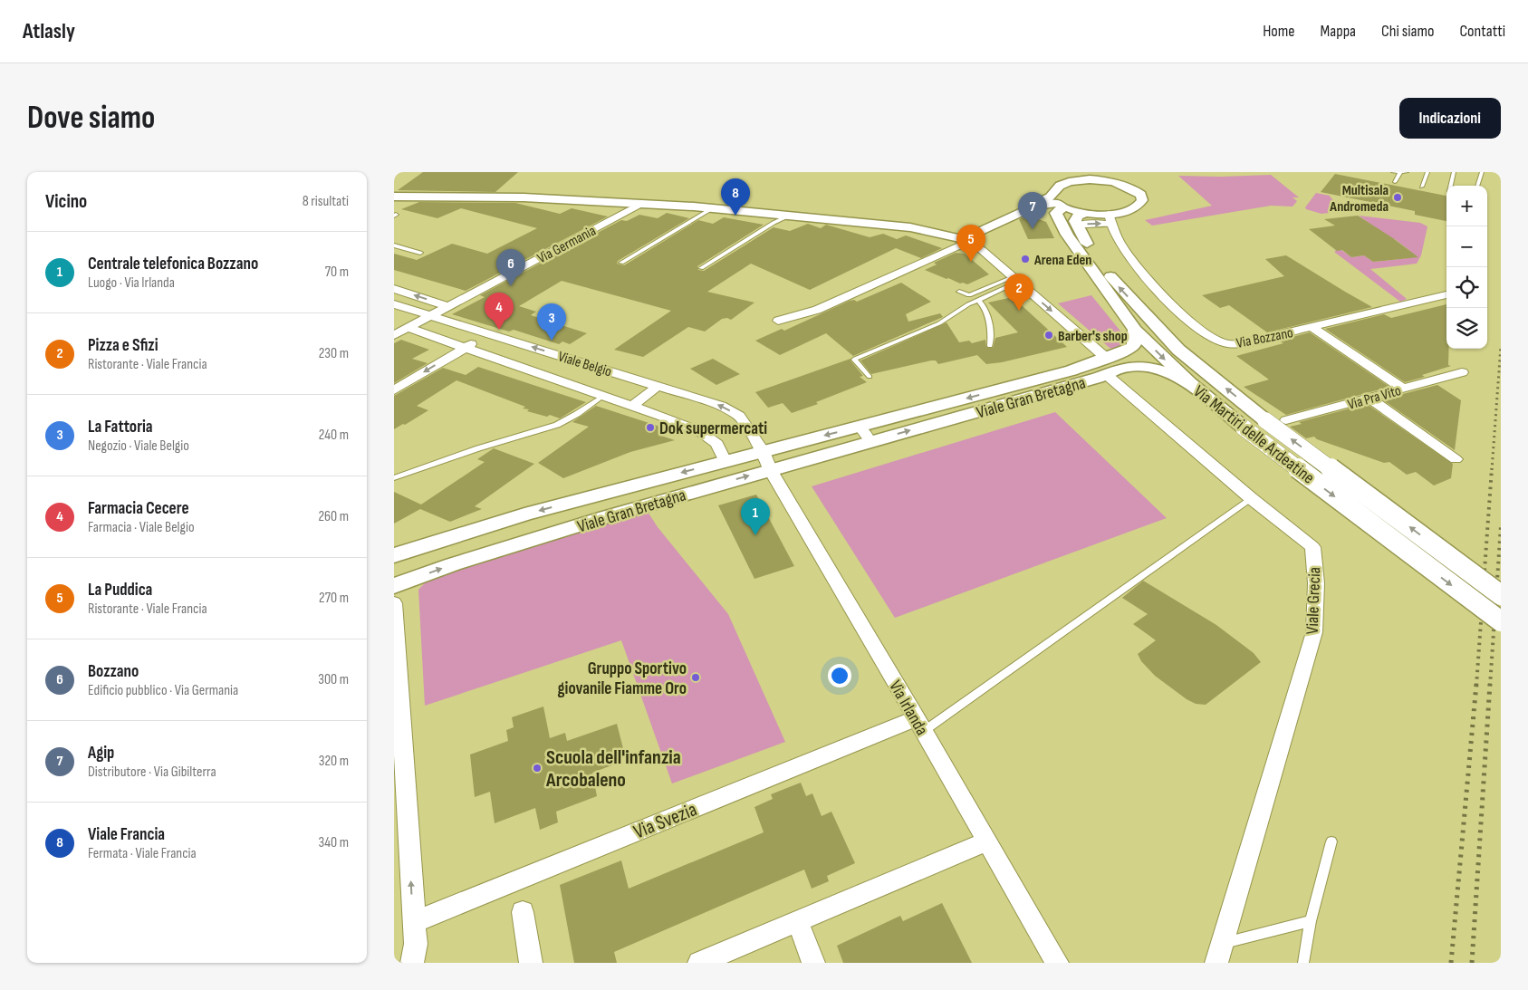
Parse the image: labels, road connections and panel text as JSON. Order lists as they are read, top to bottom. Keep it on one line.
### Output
{"streets":{"street":["Via Germania","Via Bozzano","Viale Belgio","Viale Gran Bretagna","Via Pra Vito","Via Martiri delle Ardeatine","Viale Grecia","Via Irlanda","Via Svezia"]},"crossings":[["Via Germania","Viale Belgio"],["Viale Belgio","Viale Gran Bretagna"],["Viale Belgio","Via Irlanda"],["Viale Gran Bretagna","Via Martiri delle Ardeatine"],["Viale Gran Bretagna","Viale Grecia"],["Viale Gran Bretagna","Via Irlanda"],["Via Irlanda","Via Svezia"]],"places":["Multisala Andromeda","Arena Eden","Barber's shop","Dok supermercati","Gruppo Sportivo giovanile Fiamme Oro","Scuola dell'infanzia Arcobaleno"],"page":{"header":"Atlasly","nav":["Home","Mappa","Chi siamo","Contatti"],"buttons":"Indicazioni","title":"Dove siamo","heading":["Vicino","8 risultati"],"pins":["8","7","5","6","2","4","3","1"],"map_buttons":["+","−"],"list":[{"mark":"1","name":"Centrale telefonica Bozzano","note":"Luogo · Via Irlanda","value":"70 m"},{"mark":"2","name":"Pizza e Sfizi","note":"Ristorante · Viale Francia","value":"230 m"},{"mark":"3","name":"La Fattoria","note":"Negozio · Viale Belgio","value":"240 m"},{"mark":"4","name":"Farmacia Cecere","note":"Farmacia · Viale Belgio","value":"260 m"},{"mark":"5","name":"La Puddica","note":"Ristorante · Viale Francia","value":"270 m"},{"mark":"6","name":"Bozzano","note":"Edificio pubblico · Via Germania","value":"300 m"},{"mark":"7","name":"Agip","note":"Distributore · Via Gibilterra","value":"320 m"},{"mark":"8","name":"Viale Francia","note":"Fermata · Viale Francia","value":"340 m"}]}}
